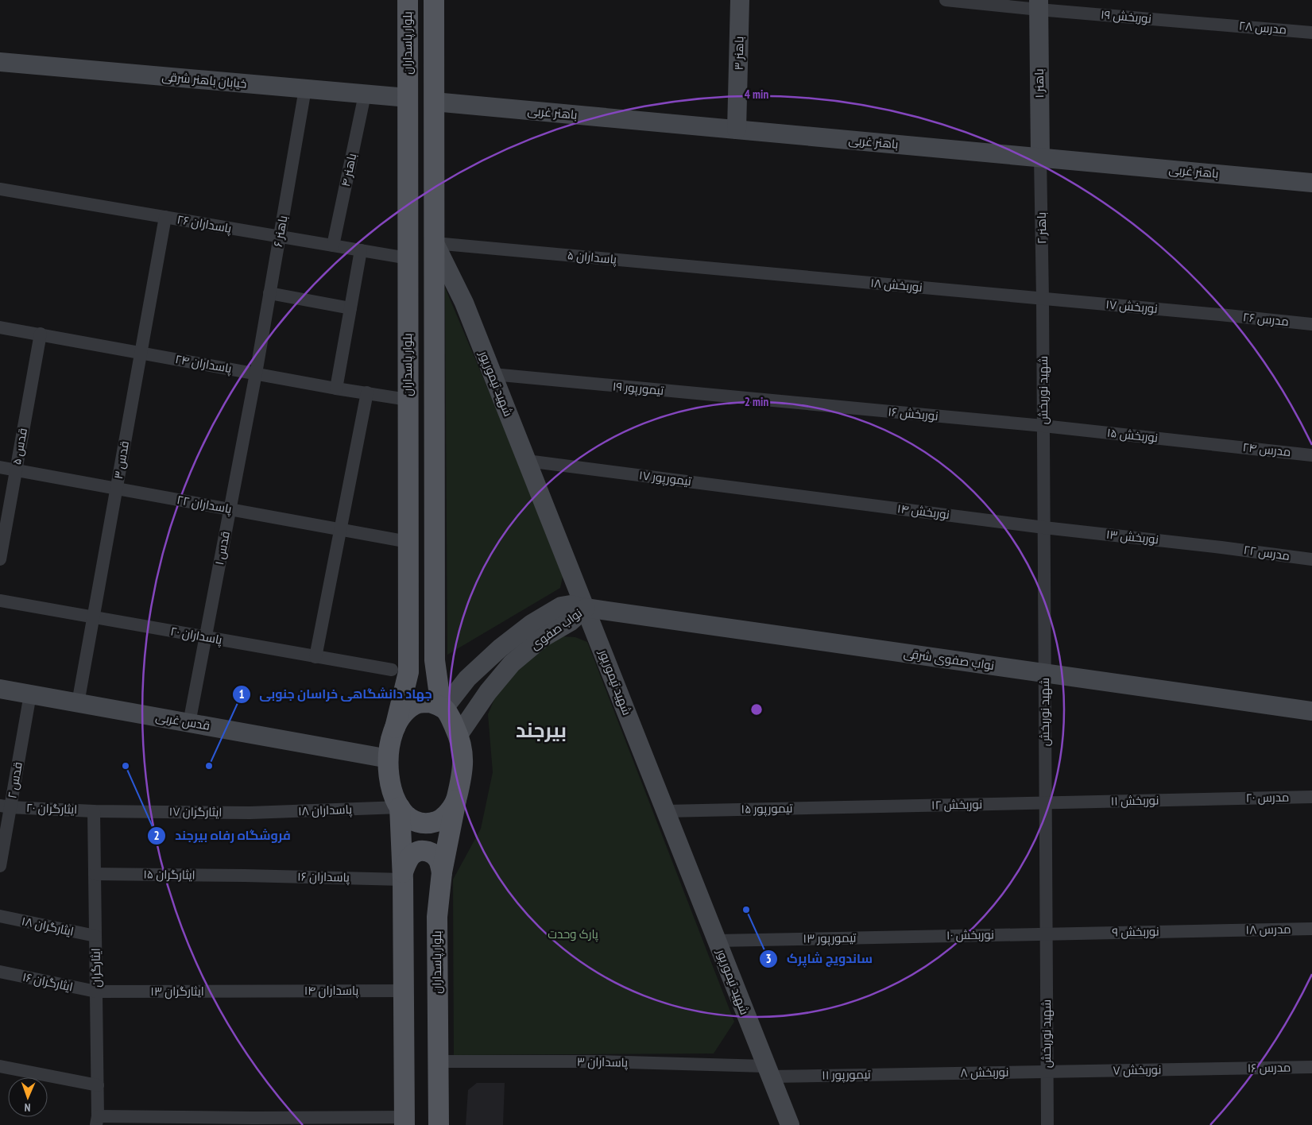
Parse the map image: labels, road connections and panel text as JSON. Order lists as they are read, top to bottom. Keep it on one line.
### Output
{"streets":{"main road":["بلوار پاسداران"],"street":["نوربخش ۱۹","مدرس ۲۸","باهنر ۳","خیابان باهنر شرقی","باهنر ۱","باهنر غربی","باهنر ۴","پاسداران ۲۶","باهنر ۲","باهنر ۶","پاسداران ۵","نوربخش ۱۸","نوربخش ۱۷","مدرس ۲۶","پاسداران ۲۴","شهید تیمورپور","تیمورپور ۱۹","شهید نوربخش","نوربخش ۱۶","نوربخش ۱۵","قدس ۵","مدرس ۲۴","قدس ۳","تیمورپور ۱۷","پاسداران ۲۲","نوربخش ۱۴","نوربخش ۱۳","قدس ۱","مدرس ۲۲","نواب صفوی","پاسداران ۲۰","نواب صفوی شرقی","قدس غربی","قدس ۲","مدرس ۲۰","نوربخش ۱۱","نوربخش ۱۲","ایثارگران ۲۰","تیمورپور ۱۵","پاسداران ۱۸","ایثارگران ۱۷","ایثارگران ۱۵","پاسداران ۱۶","ایثارگران ۱۸","مدرس ۱۸","نوربخش ۹","نوربخش ۱۰","تیمورپور ۱۳","ایثارگران","ایثارگران ۱۶","پاسداران ۱۴","ایثارگران ۱۳","پاسداران ۳","مدرس ۱۶","نوربخش ۷","نوربخش ۸","تیمورپور ۱۱"]},"crossings":[["نوربخش ۱۹","مدرس ۲۸"],["نوربخش ۱۹","باهنر ۱"],["بلوار پاسداران","خیابان باهنر شرقی"],["بلوار پاسداران","پاسداران ۲۶"],["بلوار پاسداران","پاسداران ۲۴"],["بلوار پاسداران","پاسداران ۲۲"],["بلوار پاسداران","نواب صفوی"],["بلوار پاسداران","قدس غربی"],["بلوار پاسداران","پاسداران ۱۸"],["بلوار پاسداران","پاسداران ۳"],["باهنر ۳","باهنر غربی"],["خیابان باهنر شرقی","باهنر ۴"],["خیابان باهنر شرقی","باهنر ۶"],["باهنر ۱","باهنر غربی"],["باهنر ۱","باهنر ۲"],["باهنر غربی","باهنر ۲"],["باهنر ۴","پاسداران ۲۶"],["پاسداران ۲۶","باهنر ۶"],["پاسداران ۲۶","قدس ۳"],["باهنر ۲","نوربخش ۱۸"],["باهنر ۲","نوربخش ۱۷"],["باهنر ۲","شهید نوربخش"],["باهنر ۶","پاسداران ۲۴"],["باهنر ۶","قدس ۱"],["پاسداران ۵","نوربخش ۱۸"],["پاسداران ۵","شهید تیمورپور"],["نوربخش ۱۸","نوربخش ۱۷"],["نوربخش ۱۸","شهید نوربخش"],["نوربخش ۱۷","مدرس ۲۶"],["نوربخش ۱۷","شهید نوربخش"],["پاسداران ۲۴","قدس ۵"],["پاسداران ۲۴","قدس ۳"],["پاسداران ۲۴","قدس ۱"],["شهید تیمورپور","تیمورپور ۱۹"],["شهید تیمورپور","تیمورپور ۱۷"],["شهید تیمورپور","نواب صفوی"],["شهید تیمورپور","نواب صفوی شرقی"],["شهید تیمورپور","تیمورپور ۱۵"],["شهید تیمورپور","تیمورپور ۱۳"],["شهید تیمورپور","پاسداران ۳"],["شهید تیمورپور","تیمورپور ۱۱"],["تیمورپور ۱۹","نوربخش ۱۶"],["شهید نوربخش","نوربخش ۱۶"],["شهید نوربخش","نوربخش ۱۵"],["شهید نوربخش","نوربخش ۱۴"],["شهید نوربخش","نوربخش ۱۳"],["شهید نوربخش","نواب صفوی شرقی"],["شهید نوربخش","نوربخش ۱۱"],["شهید نوربخش","نوربخش ۱۲"],["شهید نوربخش","نوربخش ۹"],["شهید نوربخش","نوربخش ۱۰"],["شهید نوربخش","نوربخش ۷"],["شهید نوربخش","نوربخش ۸"],["نوربخش ۱۶","نوربخش ۱۵"],["نوربخش ۱۵","مدرس ۲۴"],["قدس ۵","پاسداران ۲۲"],["قدس ۳","پاسداران ۲۲"],["قدس ۳","پاسداران ۲۰"],["قدس ۳","قدس غربی"],["تیمورپور ۱۷","نوربخش ۱۴"],["پاسداران ۲۲","قدس ۱"],["نوربخش ۱۴","نوربخش ۱۳"],["نوربخش ۱۳","مدرس ۲۲"],["قدس ۱","پاسداران ۲۰"],["قدس ۱","قدس غربی"],["نواب صفوی","نواب صفوی شرقی"],["نواب صفوی","قدس غربی"],["نواب صفوی","پاسداران ۱۸"],["قدس غربی","قدس ۲"],["قدس غربی","پاسداران ۱۸"],["قدس ۲","ایثارگران ۲۰"],["مدرس ۲۰","نوربخش ۱۱"],["نوربخش ۱۱","نوربخش ۱۲"],["نوربخش ۱۲","تیمورپور ۱۵"],["ایثارگران ۲۰","ایثارگران ۱۷"],["ایثارگران ۲۰","ایثارگران"],["پاسداران ۱۸","ایثارگران ۱۷"],["ایثارگران ۱۷","ایثارگران"],["ایثارگران ۱۵","پاسداران ۱۶"],["ایثارگران ۱۵","ایثارگران"],["ایثارگران ۱۸","ایثارگران"],["مدرس ۱۸","نوربخش ۹"],["نوربخش ۹","نوربخش ۱۰"],["نوربخش ۱۰","تیمورپور ۱۳"],["ایثارگران","ایثارگران ۱۶"],["ایثارگران","ایثارگران ۱۳"],["ایثارگران ۱۶","ایثارگران ۱۳"],["پاسداران ۱۴","ایثارگران ۱۳"],["پاسداران ۳","تیمورپور ۱۱"],["مدرس ۱۶","نوربخش ۷"],["نوربخش ۷","نوربخش ۸"],["نوربخش ۸","تیمورپور ۱۱"]],"districts":["بیرجند"],"parks":["پارک وحدت"],"places":["فروشگاه رفاه بیرجند","جهاد دانشگاهی خراسان جنوبی","ساندویچ شاپرک"],"north":"bottom","rings":["4 min","2 min"]}
